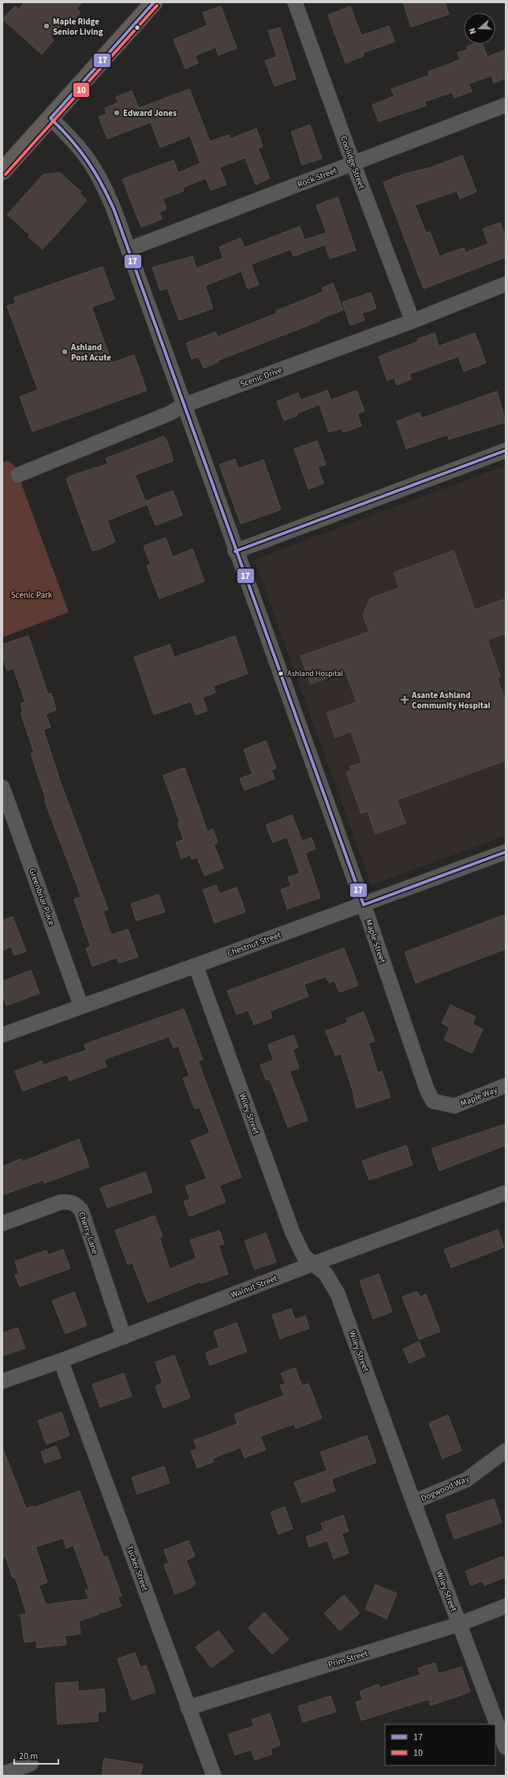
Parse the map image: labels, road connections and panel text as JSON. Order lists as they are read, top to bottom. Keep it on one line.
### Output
{"streets":{"street":["Coolidge Street","Rock Street","Scenic Drive","Greenbriar Place","Maple Street","Chestnut Street","Maple Way","Wiley Street","Cherry Lane","Walnut Street","Dogwood Way","Tucker Street","Prim Street"]},"crossings":[["Coolidge Street","Rock Street"],["Coolidge Street","Scenic Drive"],["Rock Street","Maple Street"],["Scenic Drive","Maple Street"],["Greenbriar Place","Chestnut Street"],["Maple Street","Chestnut Street"],["Maple Street","Maple Way"],["Chestnut Street","Wiley Street"],["Wiley Street","Walnut Street"],["Wiley Street","Dogwood Way"],["Wiley Street","Prim Street"],["Cherry Lane","Walnut Street"],["Walnut Street","Tucker Street"],["Tucker Street","Prim Street"]],"parks":["Scenic Park"],"places":{"other":["Maple Ridge Senior Living","Edward Jones","Ashland Post Acute","Ashland Hospital"],"health":["Asante Ashland Community Hospital"]},"lines":["transit line 17","transit line 10"],"legend":["17","10"],"scale_bar":"20 m","north":"left"}
